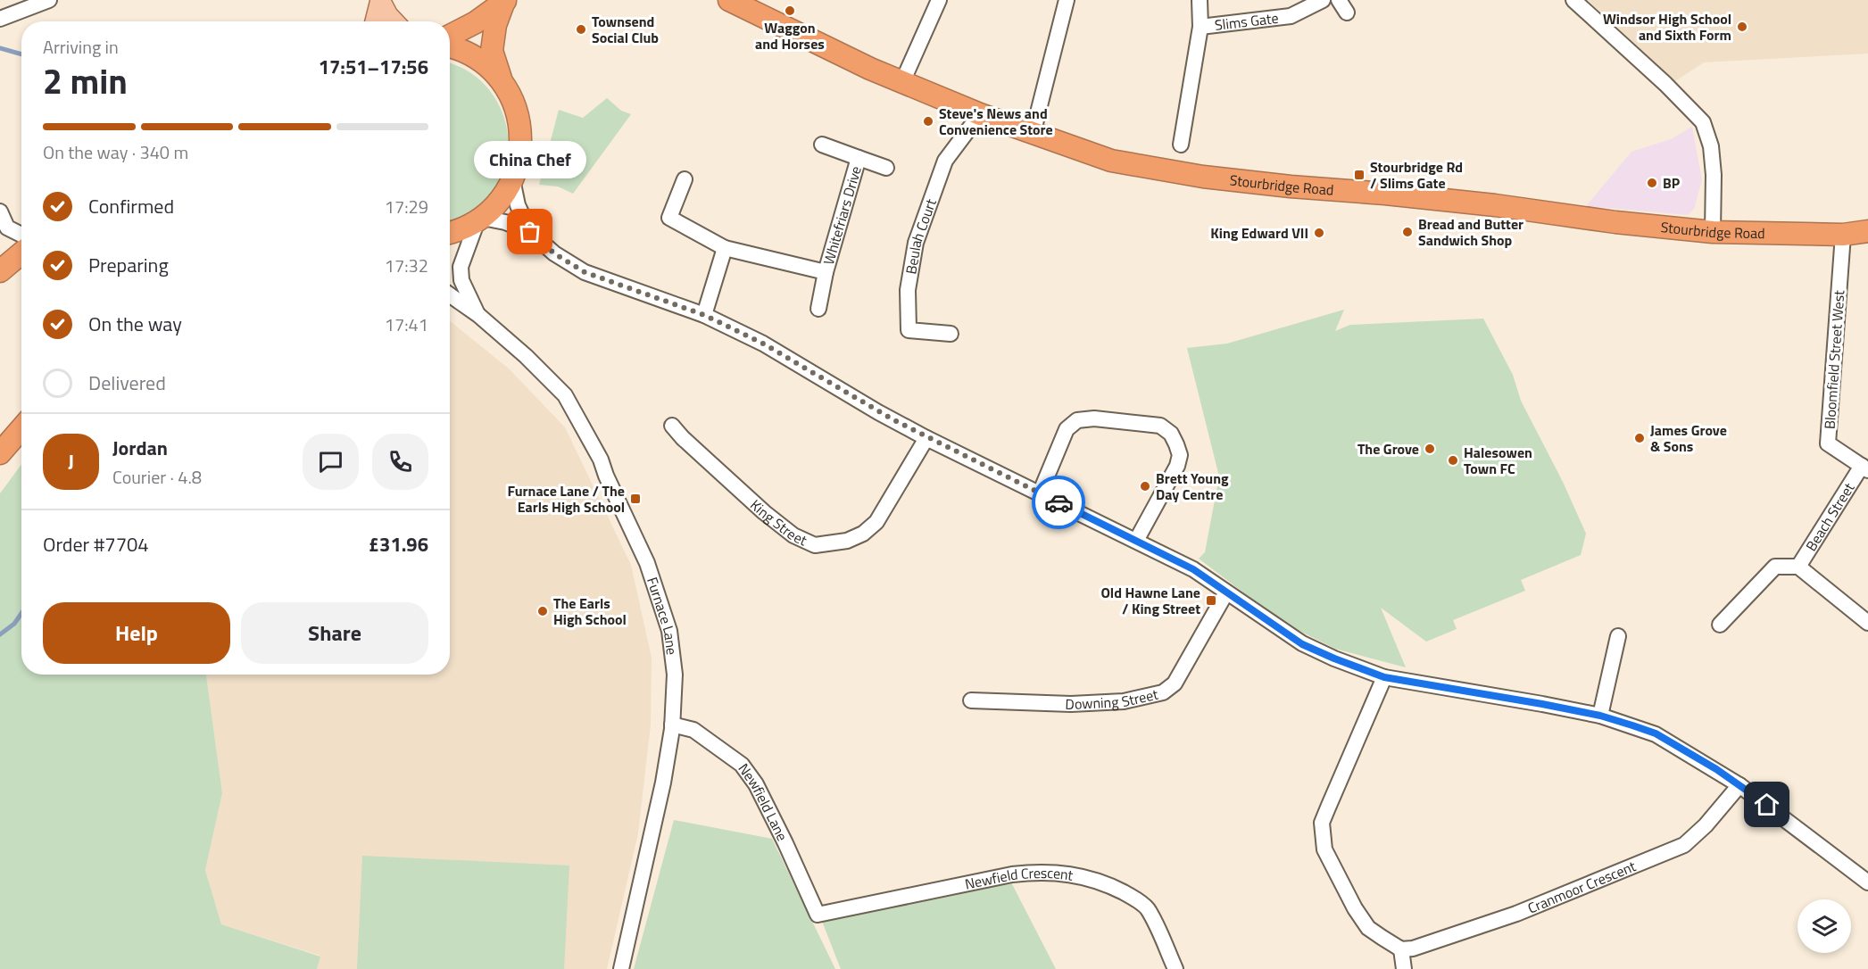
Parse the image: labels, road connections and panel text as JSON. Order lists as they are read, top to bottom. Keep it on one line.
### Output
{"streets":{"highway":["Stourbridge Road"],"street":["Slims Gate","Whitefriars Drive","Beulah Court","Bloomfield Street West","Beach Street","King Street","Furnace Lane","Downing Street","Newfield Lane","Newfield Crescent","Cranmoor Crescent"]},"crossings":[["Stourbridge Road","Beulah Court"],["Stourbridge Road","Bloomfield Street West"],["Bloomfield Street West","Beach Street"],["Furnace Lane","Newfield Lane"],["Newfield Lane","Newfield Crescent"]],"places":{"other":["Waggon and Horses","Windsor High School and Sixth Form","Townsend Social Club","Steve's News and Convenience Store","BP","China Chef","Bread and Butter Sandwich Shop","King Edward VII","James Grove & Sons","The Grove","Halesowen Town FC","Brett Young Day Centre","The Earls High School"],"transit":["Stourbridge Rd / Slims Gate","Furnace Lane / The Earls High School","Old Hawne Lane / King Street"]},"page":{"heading":["2 min","Arriving in","17:51–17:56"],"panel":["Jordan","Courier · 4.8","Order #7704","£31.96"],"bar":"On the way · 340 m","bubble":"China Chef","list":[["Confirmed","17:29"],["Preparing","17:32"],["On the way","17:41"],"Delivered"],"round":"J","buttons":["Help","Share"]}}
